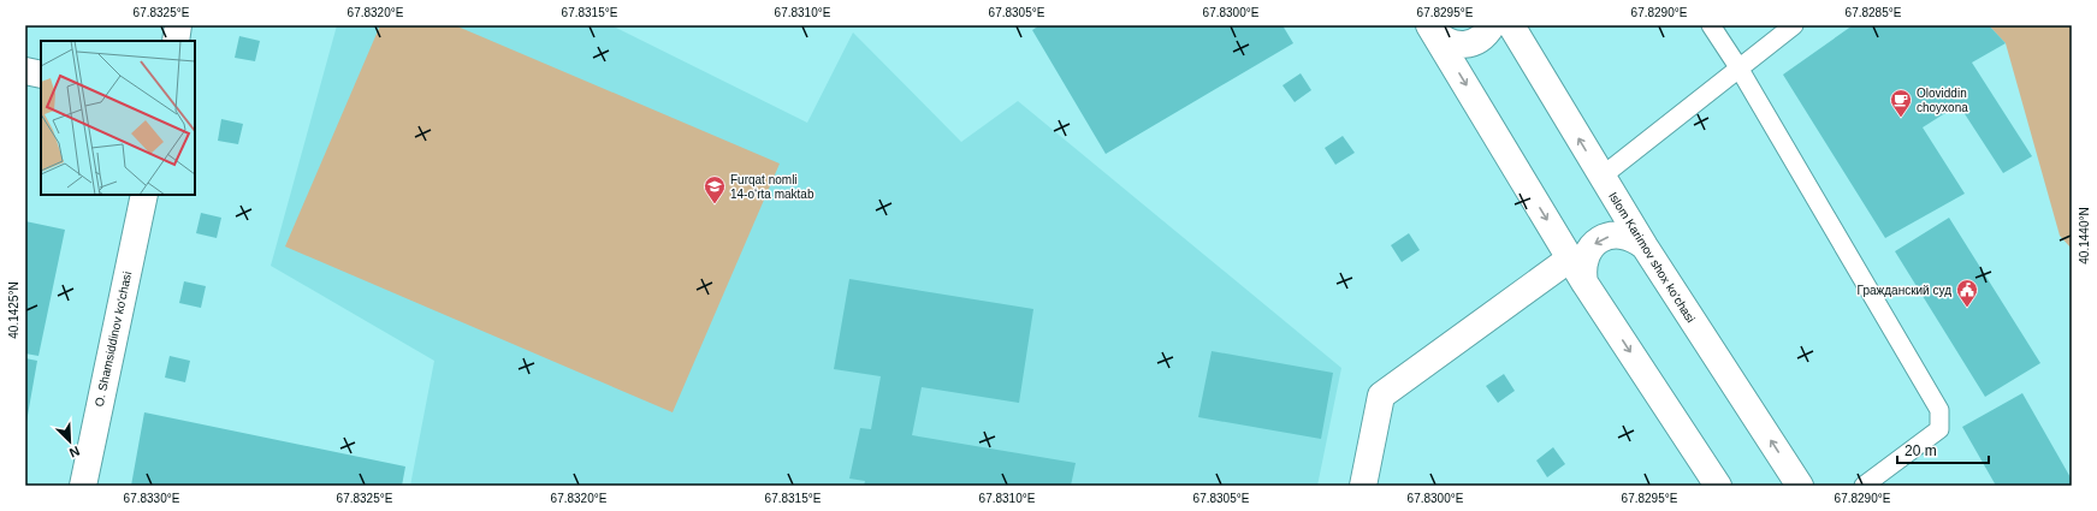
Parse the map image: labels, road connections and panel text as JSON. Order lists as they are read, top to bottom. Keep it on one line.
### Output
{"streets":{"main road":["Islom Karimov shox ko'chasi","O. Shamsiddinov ko'chasi"]},"places":{"cafe":["Oloviddin choyxona"],"school or university":["Furqat nomli 14-oʻrta maktab"],"public building":["Гражданский суд"]},"scale_bar":"20 m","north":"bottom right","coordinates":["67.8325°E","67.8320°E","67.8315°E","67.8310°E","67.8305°E","67.8300°E","67.8295°E","67.8290°E","67.8285°E","40.1440°N","40.1425°N","67.8330°E"]}
